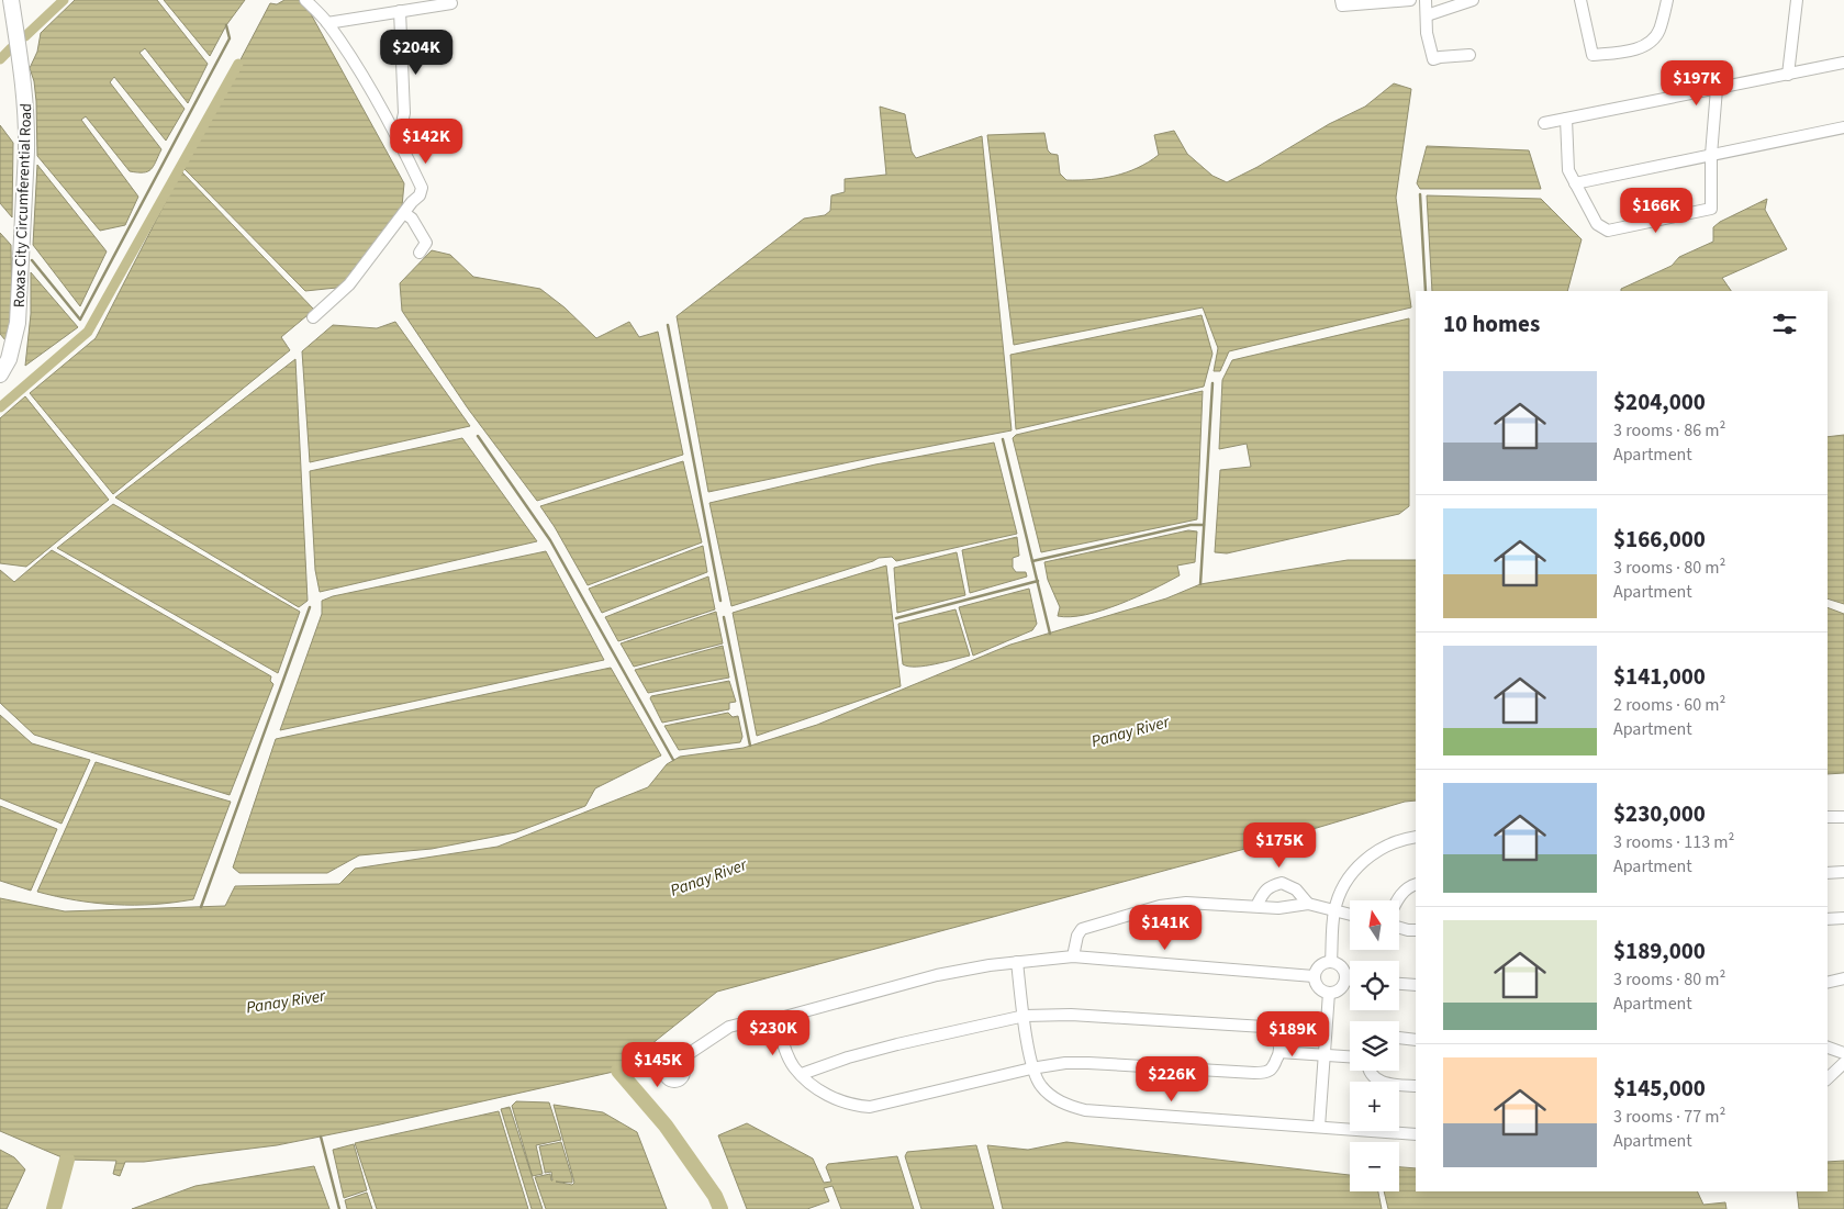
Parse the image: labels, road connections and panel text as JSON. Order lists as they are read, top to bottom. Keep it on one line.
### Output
{"streets":{"main road":["Roxas City Circumferential Road"]},"water":["Panay River"],"north":"top","page":{"price":["$204K","$197K","$142K","$166K","$175K","$141K","$230K","$189K","$145K","$226K"],"heading":"10 homes","list":[{"name":"$204,000","note":"3 rooms · 86 m² · Apartment"},{"name":"$166,000","note":"3 rooms · 80 m² · Apartment"},{"name":"$141,000","note":"2 rooms · 60 m² · Apartment"},{"name":"$230,000","note":"3 rooms · 113 m² · Apartment"},{"name":"$189,000","note":"3 rooms · 80 m² · Apartment"},{"name":"$145,000","note":"3 rooms · 77 m² · Apartment"}],"map_buttons":["+","−"]}}
